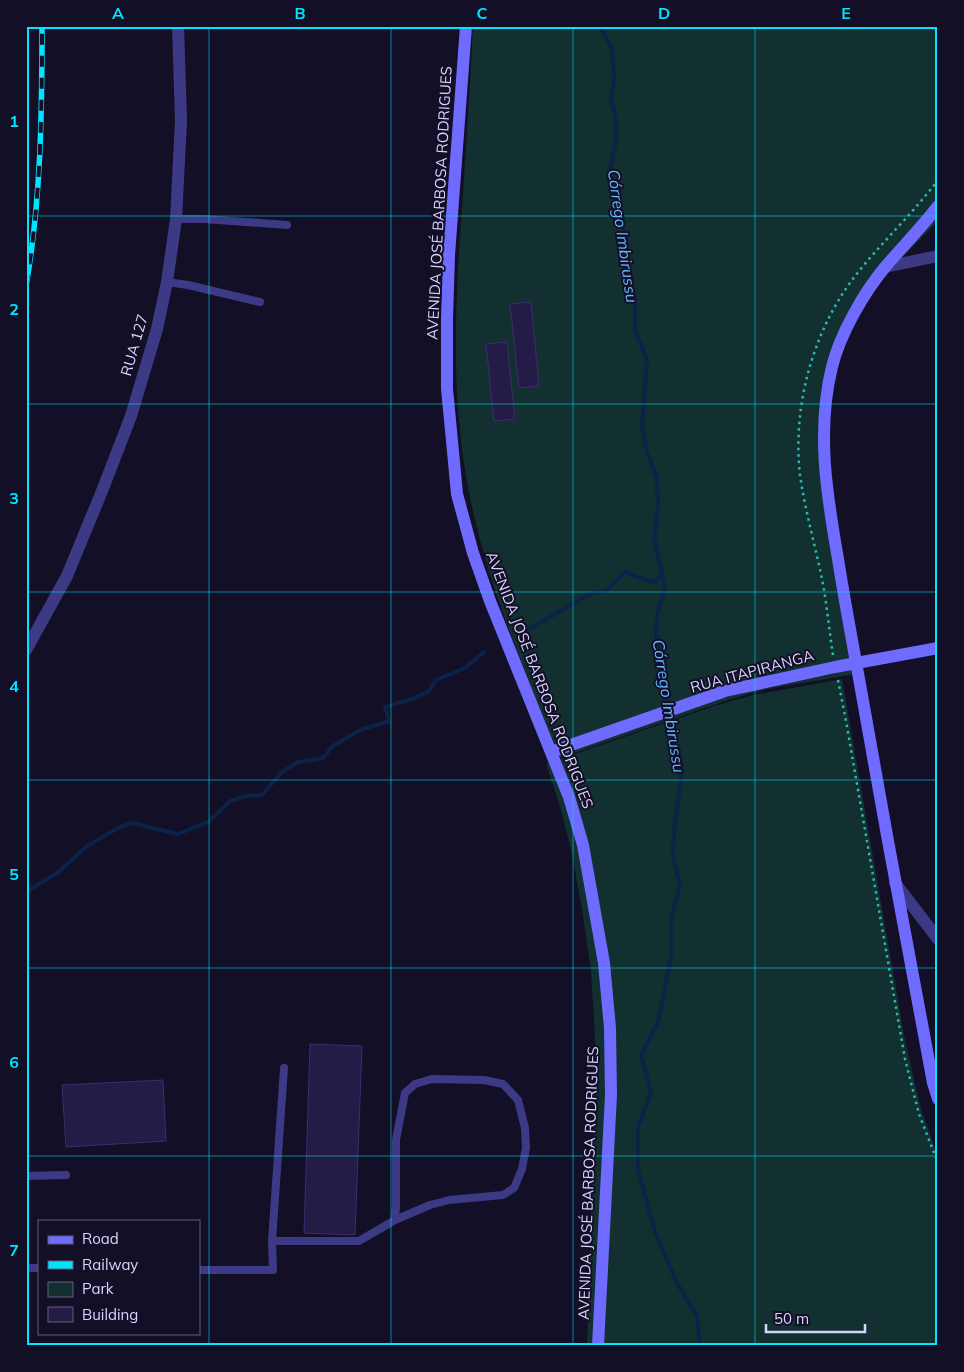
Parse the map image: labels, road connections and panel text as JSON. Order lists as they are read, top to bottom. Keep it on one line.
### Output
{"streets":{"main road":["AVENIDA JOSÉ BARBOSA RODRIGUES","RUA ITAPIRANGA"],"street":["RUA 127"]},"crossings":[["AVENIDA JOSÉ BARBOSA RODRIGUES","RUA ITAPIRANGA"]],"water":["Córrego Imbirussu"],"legend":["Road","Railway","Park","Building"],"scale_bar":"50 m","grid":{"columns":["A","B","C","D","E"],"rows":["1","2","3","4","5","6","7"]}}
